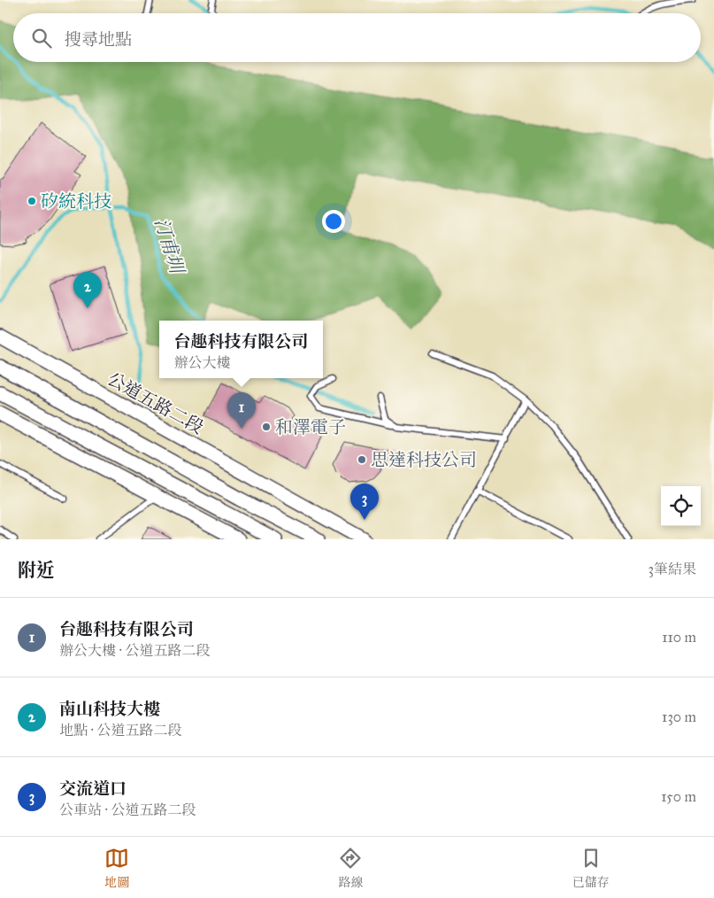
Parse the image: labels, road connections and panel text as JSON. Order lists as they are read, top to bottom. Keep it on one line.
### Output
{"streets":{"street":["公道五路二段"]},"water":["汀甫圳"],"places":["矽統科技","和澤電子","思達科技公司"],"page":{"search":"搜尋地點","pins":["2","1","3"],"popup":["台趣科技有限公司","辦公大樓"],"heading":["附近","3筆結果"],"list":[{"mark":"1","name":"台趣科技有限公司","note":"辦公大樓 · 公道五路二段","value":"110 m"},{"mark":"2","name":"南山科技大樓","note":"地點 · 公道五路二段","value":"130 m"},{"mark":"3","name":"交流道口","note":"公車站 · 公道五路二段","value":"150 m"}],"nav":["地圖","路線","已儲存"]}}
